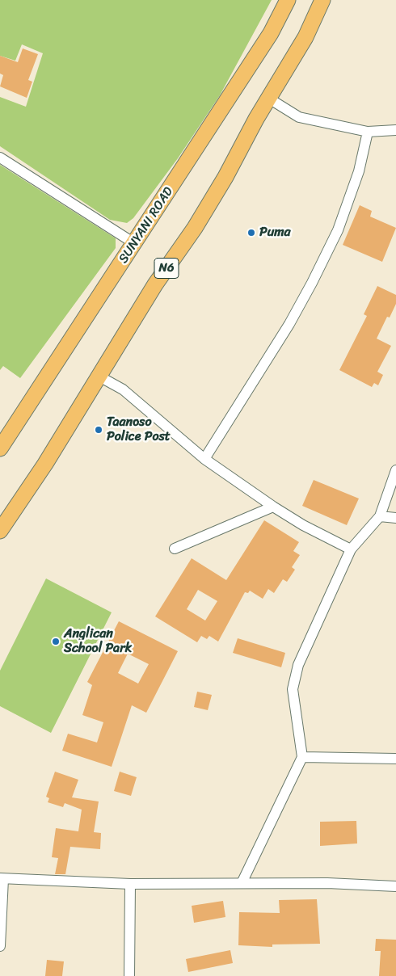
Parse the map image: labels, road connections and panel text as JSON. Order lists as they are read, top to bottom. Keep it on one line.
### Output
{"streets":{"main road":["SUNYANI ROAD","N6"]},"places":["Puma","Taanoso Police Post","Anglican School Park"]}
